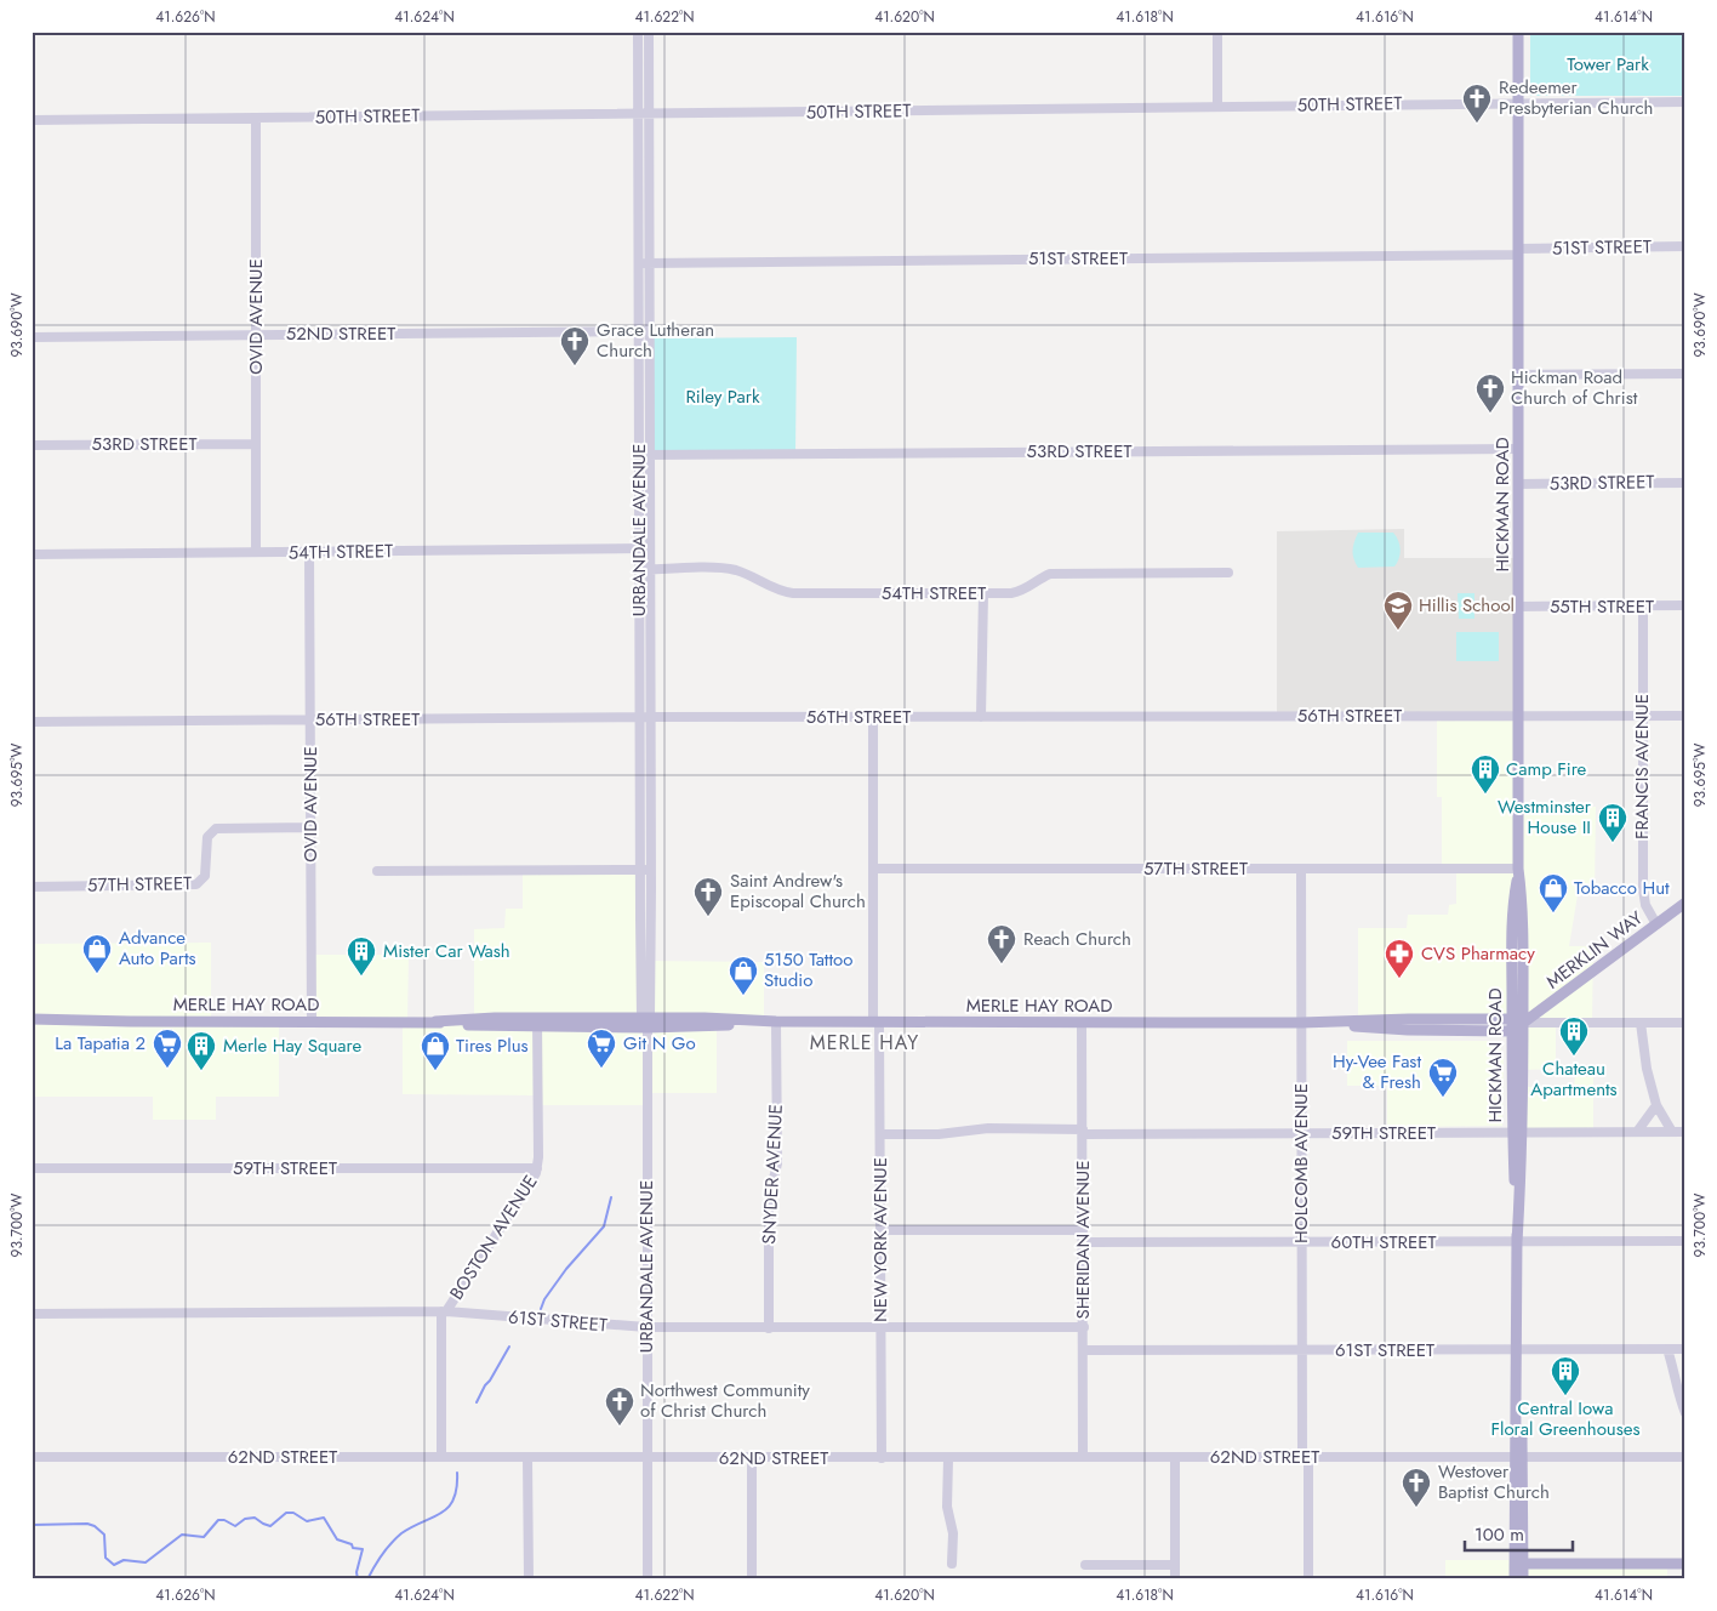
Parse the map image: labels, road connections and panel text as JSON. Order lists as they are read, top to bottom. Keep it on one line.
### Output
{"streets":{"main road":["HICKMAN ROAD","MERKLIN WAY","MERLE HAY ROAD"],"street":["50TH STREET","51ST STREET","OVID AVENUE","52ND STREET","53RD STREET","URBANDALE AVENUE","54TH STREET","55TH STREET","56TH STREET","FRANCIS AVENUE","57TH STREET","59TH STREET","HOLCOMB AVENUE","SNYDER AVENUE","BOSTON AVENUE","NEW YORK AVENUE","SHERIDAN AVENUE","60TH STREET","61ST STREET","62ND STREET"]},"crossings":[["50TH STREET","OVID AVENUE"],["50TH STREET","HICKMAN ROAD"],["50TH STREET","URBANDALE AVENUE"],["51ST STREET","HICKMAN ROAD"],["51ST STREET","URBANDALE AVENUE"],["OVID AVENUE","52ND STREET"],["OVID AVENUE","53RD STREET"],["OVID AVENUE","54TH STREET"],["OVID AVENUE","56TH STREET"],["OVID AVENUE","57TH STREET"],["OVID AVENUE","MERLE HAY ROAD"],["52ND STREET","URBANDALE AVENUE"],["53RD STREET","HICKMAN ROAD"],["53RD STREET","URBANDALE AVENUE"],["HICKMAN ROAD","55TH STREET"],["HICKMAN ROAD","56TH STREET"],["HICKMAN ROAD","57TH STREET"],["HICKMAN ROAD","MERKLIN WAY"],["HICKMAN ROAD","MERLE HAY ROAD"],["HICKMAN ROAD","59TH STREET"],["HICKMAN ROAD","60TH STREET"],["HICKMAN ROAD","61ST STREET"],["HICKMAN ROAD","62ND STREET"],["URBANDALE AVENUE","54TH STREET"],["URBANDALE AVENUE","56TH STREET"],["URBANDALE AVENUE","MERLE HAY ROAD"],["URBANDALE AVENUE","61ST STREET"],["URBANDALE AVENUE","62ND STREET"],["55TH STREET","FRANCIS AVENUE"],["56TH STREET","FRANCIS AVENUE"],["56TH STREET","NEW YORK AVENUE"],["FRANCIS AVENUE","MERKLIN WAY"],["57TH STREET","HOLCOMB AVENUE"],["57TH STREET","NEW YORK AVENUE"],["MERKLIN WAY","MERLE HAY ROAD"],["MERLE HAY ROAD","HOLCOMB AVENUE"],["MERLE HAY ROAD","SNYDER AVENUE"],["MERLE HAY ROAD","BOSTON AVENUE"],["MERLE HAY ROAD","NEW YORK AVENUE"],["MERLE HAY ROAD","SHERIDAN AVENUE"],["59TH STREET","HOLCOMB AVENUE"],["59TH STREET","BOSTON AVENUE"],["59TH STREET","NEW YORK AVENUE"],["59TH STREET","SHERIDAN AVENUE"],["HOLCOMB AVENUE","60TH STREET"],["HOLCOMB AVENUE","61ST STREET"],["HOLCOMB AVENUE","62ND STREET"],["SNYDER AVENUE","61ST STREET"],["BOSTON AVENUE","61ST STREET"],["BOSTON AVENUE","62ND STREET"],["NEW YORK AVENUE","61ST STREET"],["NEW YORK AVENUE","62ND STREET"],["SHERIDAN AVENUE","60TH STREET"],["SHERIDAN AVENUE","61ST STREET"],["SHERIDAN AVENUE","62ND STREET"]],"districts":["MERLE HAY"],"parks":["Tower Park","Riley Park"],"places":{"church":["Redeemer Presbyterian Church","Grace Lutheran Church","Hickman Road Church of Christ","Saint Andrew's Episcopal Church","Reach Church","Northwest Community of Christ Church","Westover Baptist Church"],"school or university":["Hillis School"],"building":["Camp Fire","Westminster House II","Mister Car Wash","Chateau Apartments","Merle Hay Square","Central Iowa Floral Greenhouses"],"shop":["Tobacco Hut","Advance Auto Parts","5150 Tattoo Studio","Tires Plus"],"pharmacy":["CVS Pharmacy"],"supermarket":["La Tapatia 2","Git N Go","Hy-Vee Fast & Fresh"]},"scale_bar":"100 m","coordinates":["41.626°N","41.624°N","41.622°N","41.620°N","41.618°N","41.616°N","41.614°N","93.690°W","93.695°W","93.700°W"]}
